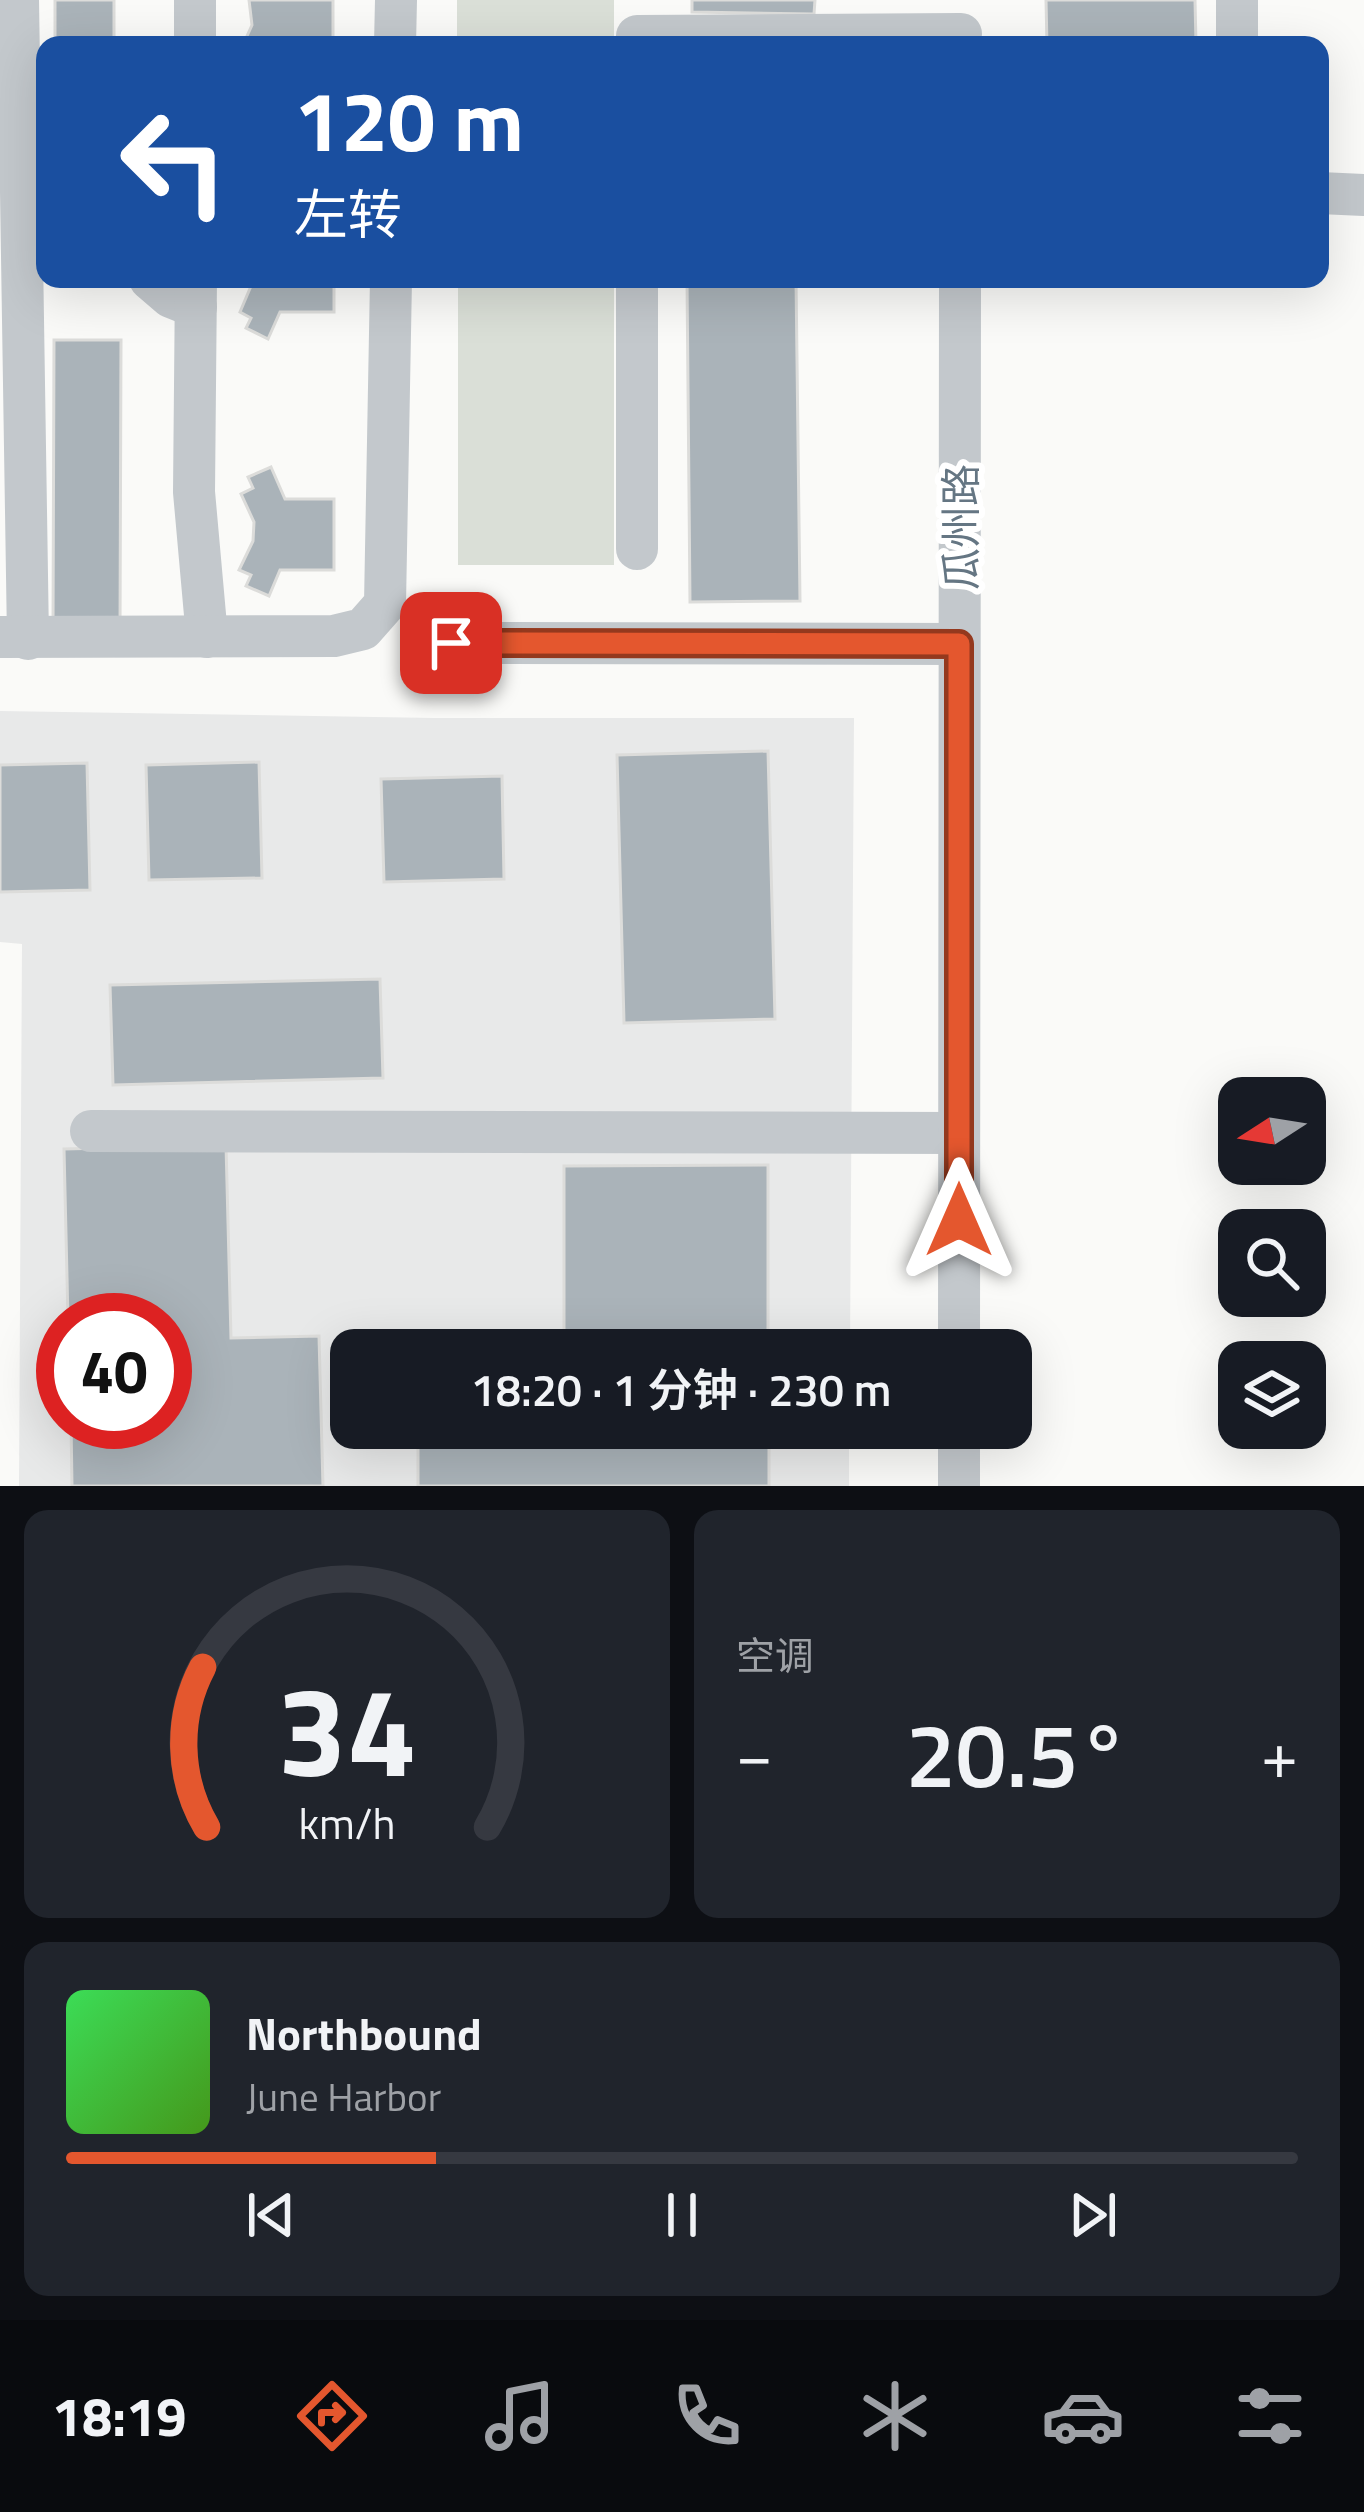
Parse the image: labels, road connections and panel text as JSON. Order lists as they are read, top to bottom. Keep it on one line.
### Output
{"streets":{"street":["瓜州路"]},"north":"left","page":{"turn":["120 m","左转"],"limit":"40","trip":"18:20 · 1 分钟 · 230 m","tile":"空调","heat":["−","20.5°","+"],"song":["Northbound","June Harbor"],"tabs":"18:19","gauge":["34","km/h"]}}
